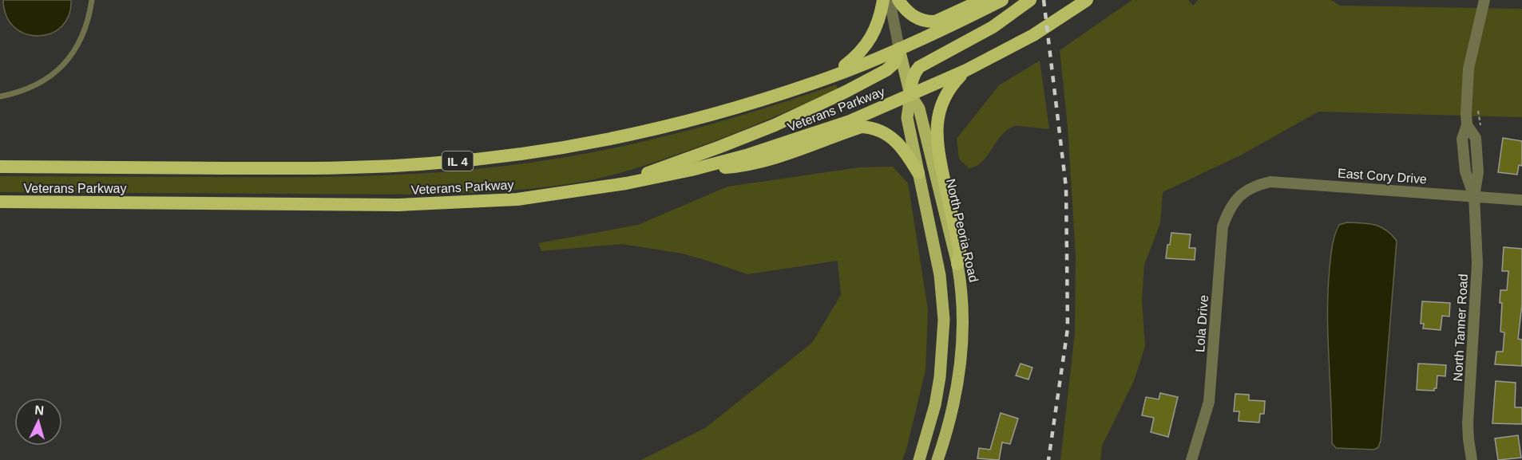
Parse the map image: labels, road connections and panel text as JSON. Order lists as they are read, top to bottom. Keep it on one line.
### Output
{"streets":{"highway":["Veterans Parkway","IL 4"],"main road":["North Peoria Road"],"street":["East Cory Drive","Lola Drive","North Tanner Road"]},"crossings":[["Veterans Parkway","North Peoria Road"],["East Cory Drive","Lola Drive"],["East Cory Drive","North Tanner Road"]],"north":"top"}
